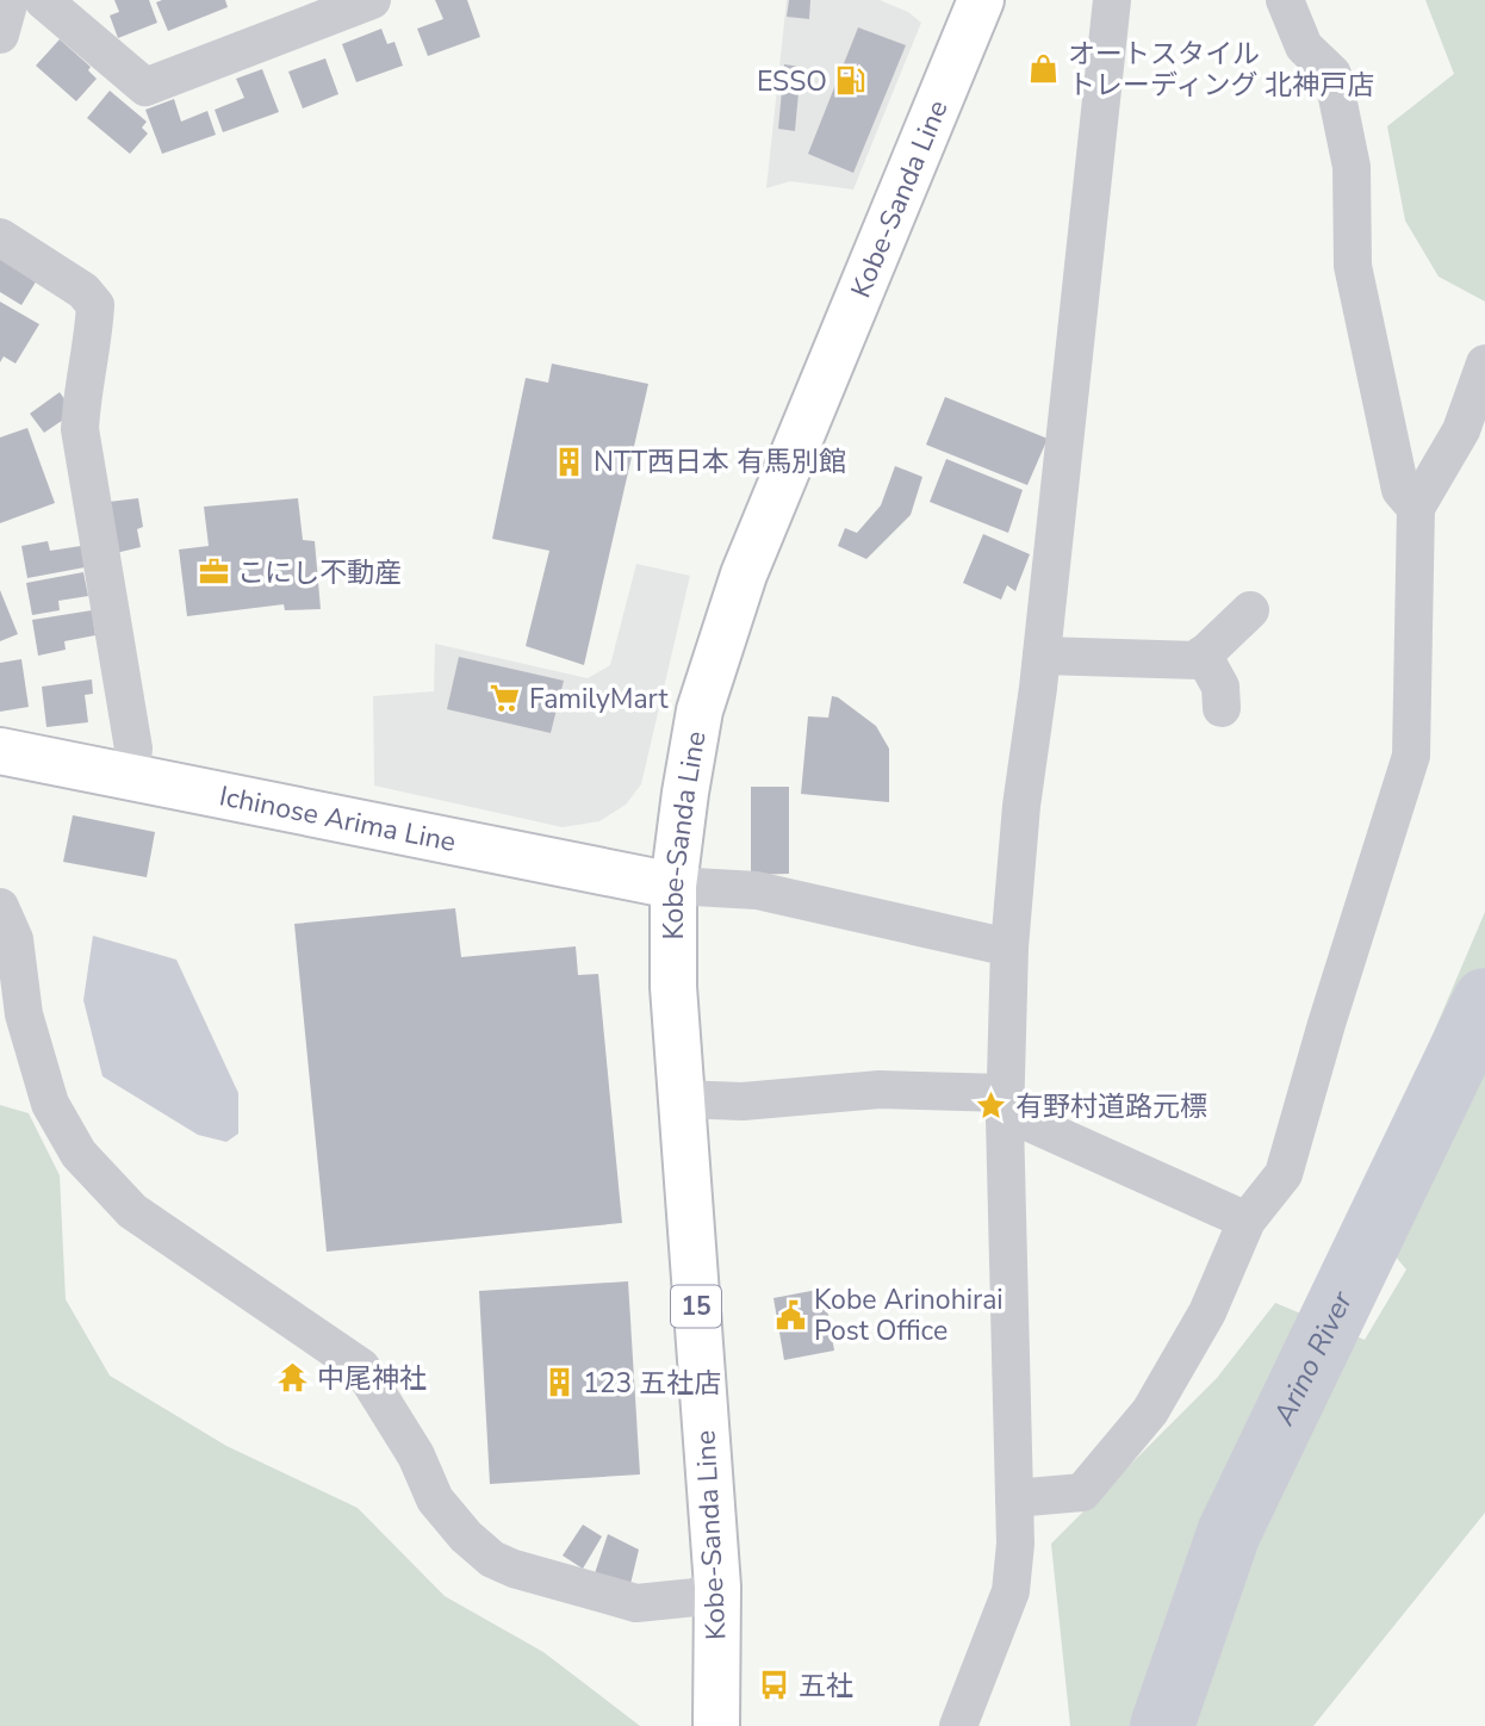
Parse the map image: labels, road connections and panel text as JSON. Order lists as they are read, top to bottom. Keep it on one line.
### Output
{"streets":{"main road":["Kobe-Sanda Line","Ichinose Arima Line","15"]},"crossings":[["Kobe-Sanda Line","Ichinose Arima Line"]],"water":["Arino River"],"places":{"shop":["オートスタイル トレーディング 北神戸店"],"fuel station":["ESSO"],"building":["NTT西日本 有馬別館","123 五社店"],"office":["こにし不動産"],"supermarket":["FamilyMart"],"place":["有野村道路元標"],"public building":["Kobe Arinohirai Post Office"],"temple":["中尾神社"],"bus stop":["五社"]}}
